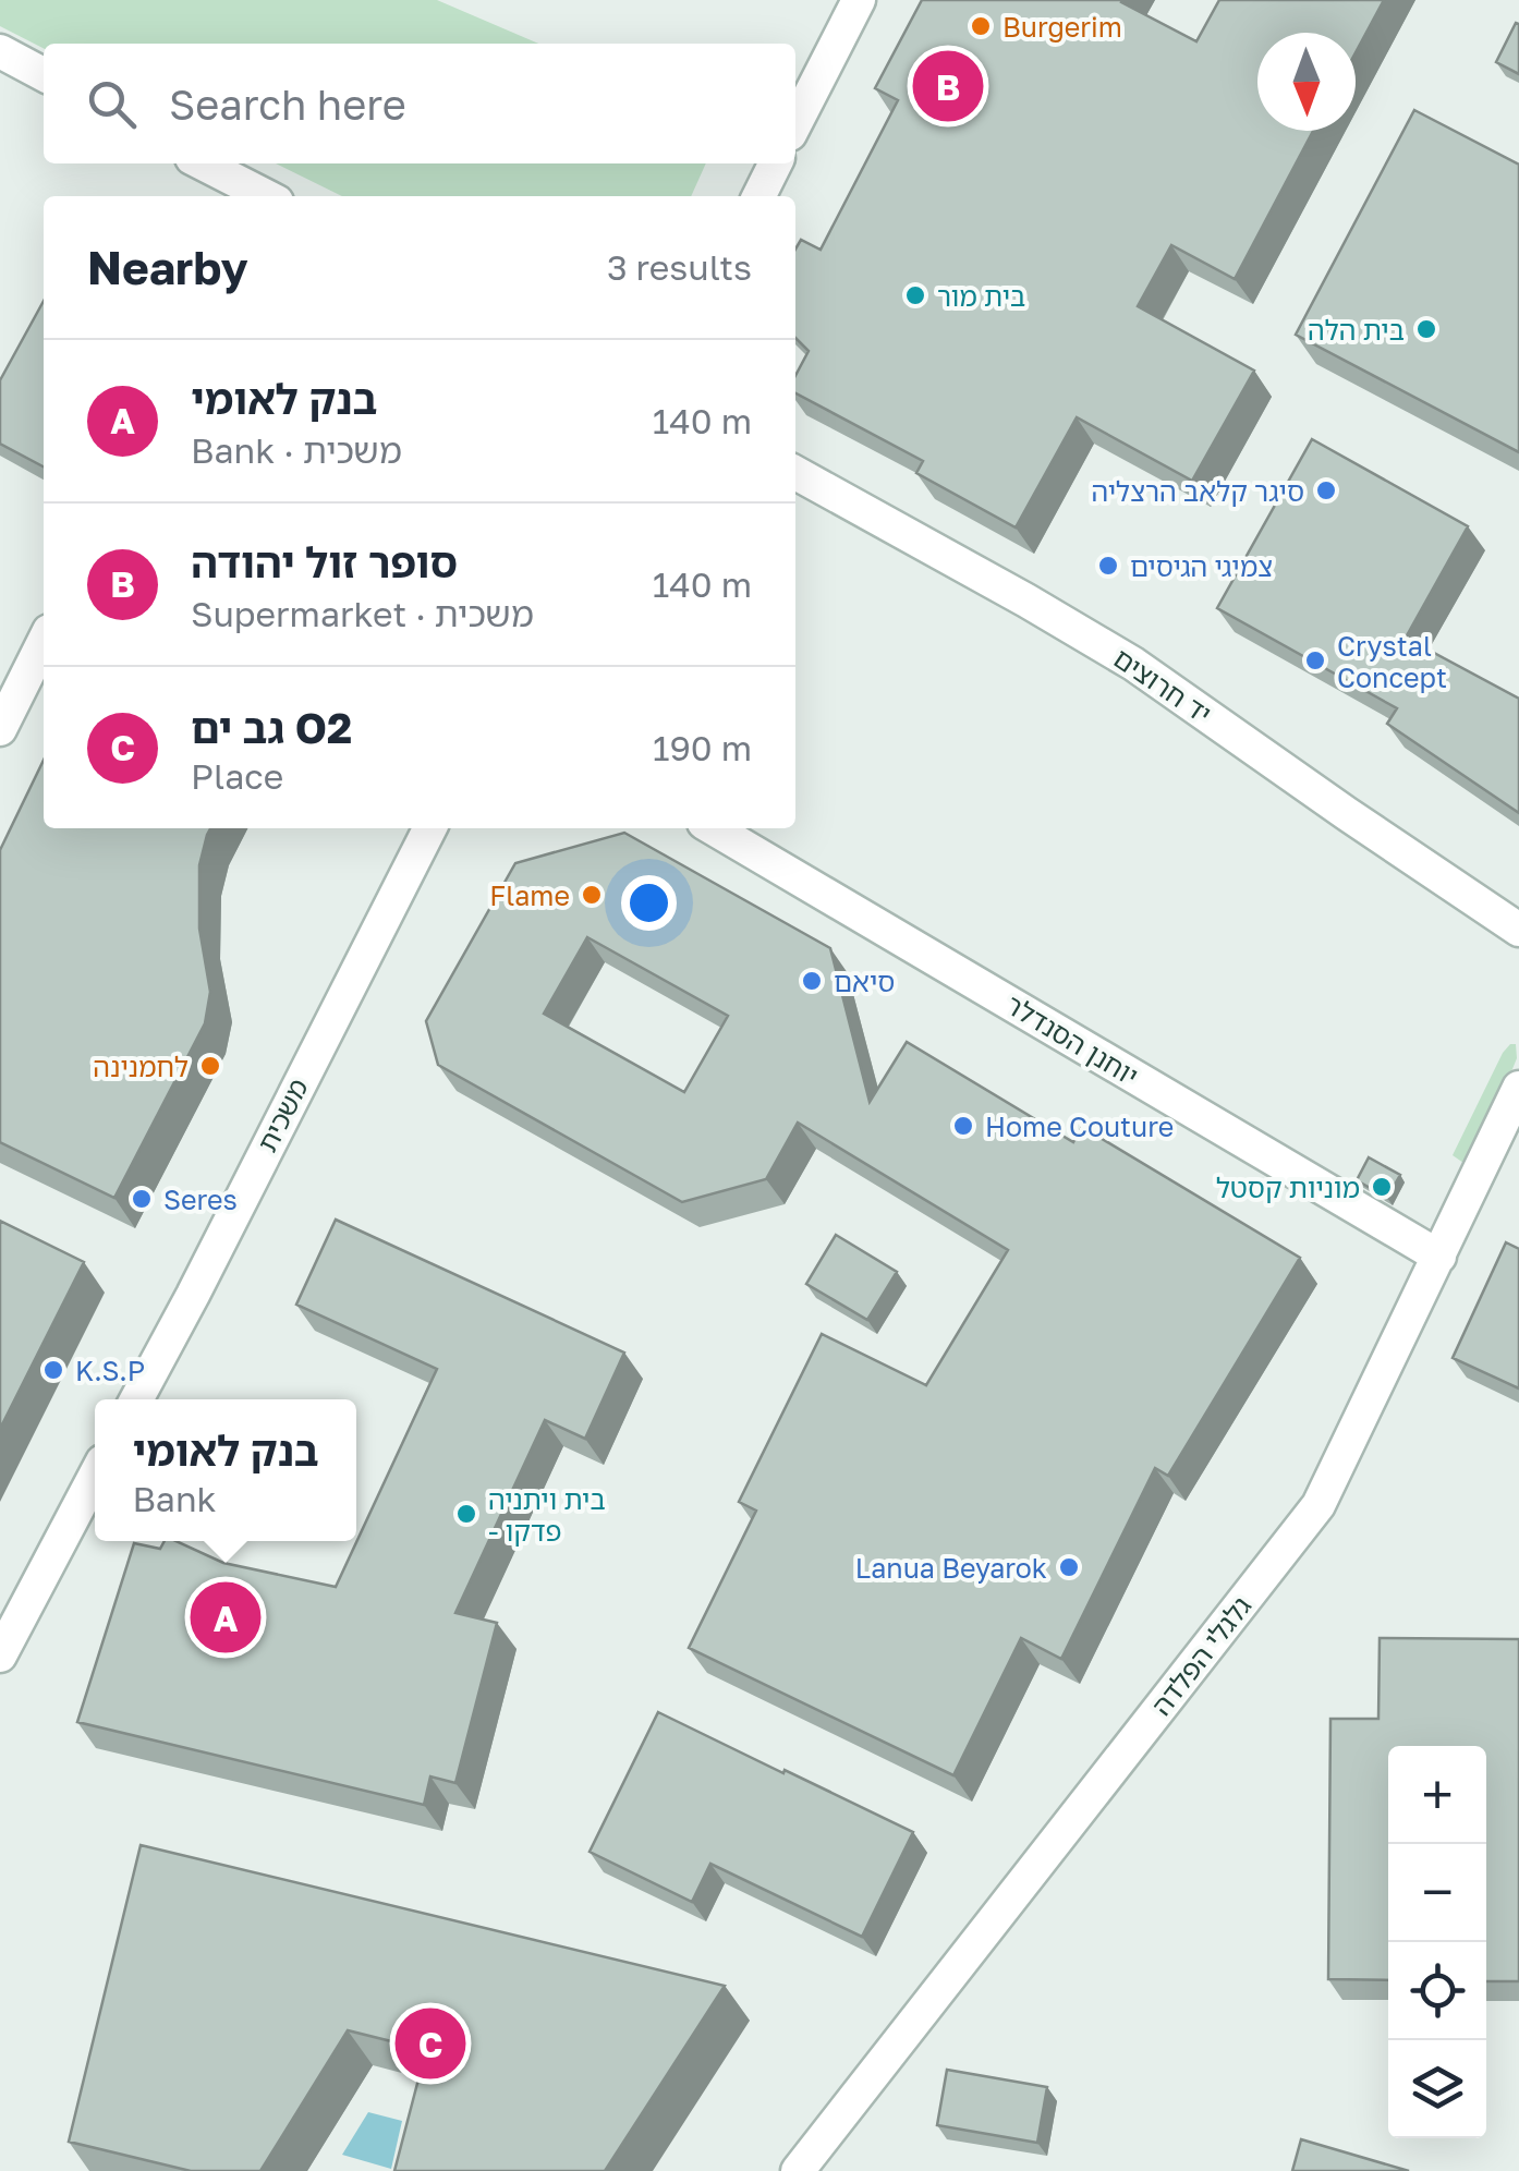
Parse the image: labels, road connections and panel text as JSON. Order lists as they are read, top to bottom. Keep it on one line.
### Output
{"streets":{"street":["יד חרוצים","יוחנן הסנדלר","משכית","גלגלי הפלדה"]},"crossings":[["יוחנן הסנדלר","גלגלי הפלדה"]],"places":["Burgerim","בית מור","בית הלה","סיגר קלאב הרצליה","צמיגי הגיסים","Crystal Concept","Flame","סיאם","לחמנינה","Home Couture","מוניות קסטל","Seres","K.S.P","בית ויתניה - פדקו","Lanua Beyarok"],"north":"bottom","page":{"search":"Search here","pins":["B","A","C"],"heading":["Nearby","3 results"],"list":[{"mark":"A","name":"בנק לאומי","note":"Bank · משכית","value":"140 m"},{"mark":"B","name":"סופר זול יהודה","note":"Supermarket · משכית","value":"140 m"},{"mark":"C","name":"גב ים O2","note":"Place","value":"190 m"}],"popup":["בנק לאומי","Bank"],"map_buttons":["+","−"]}}
